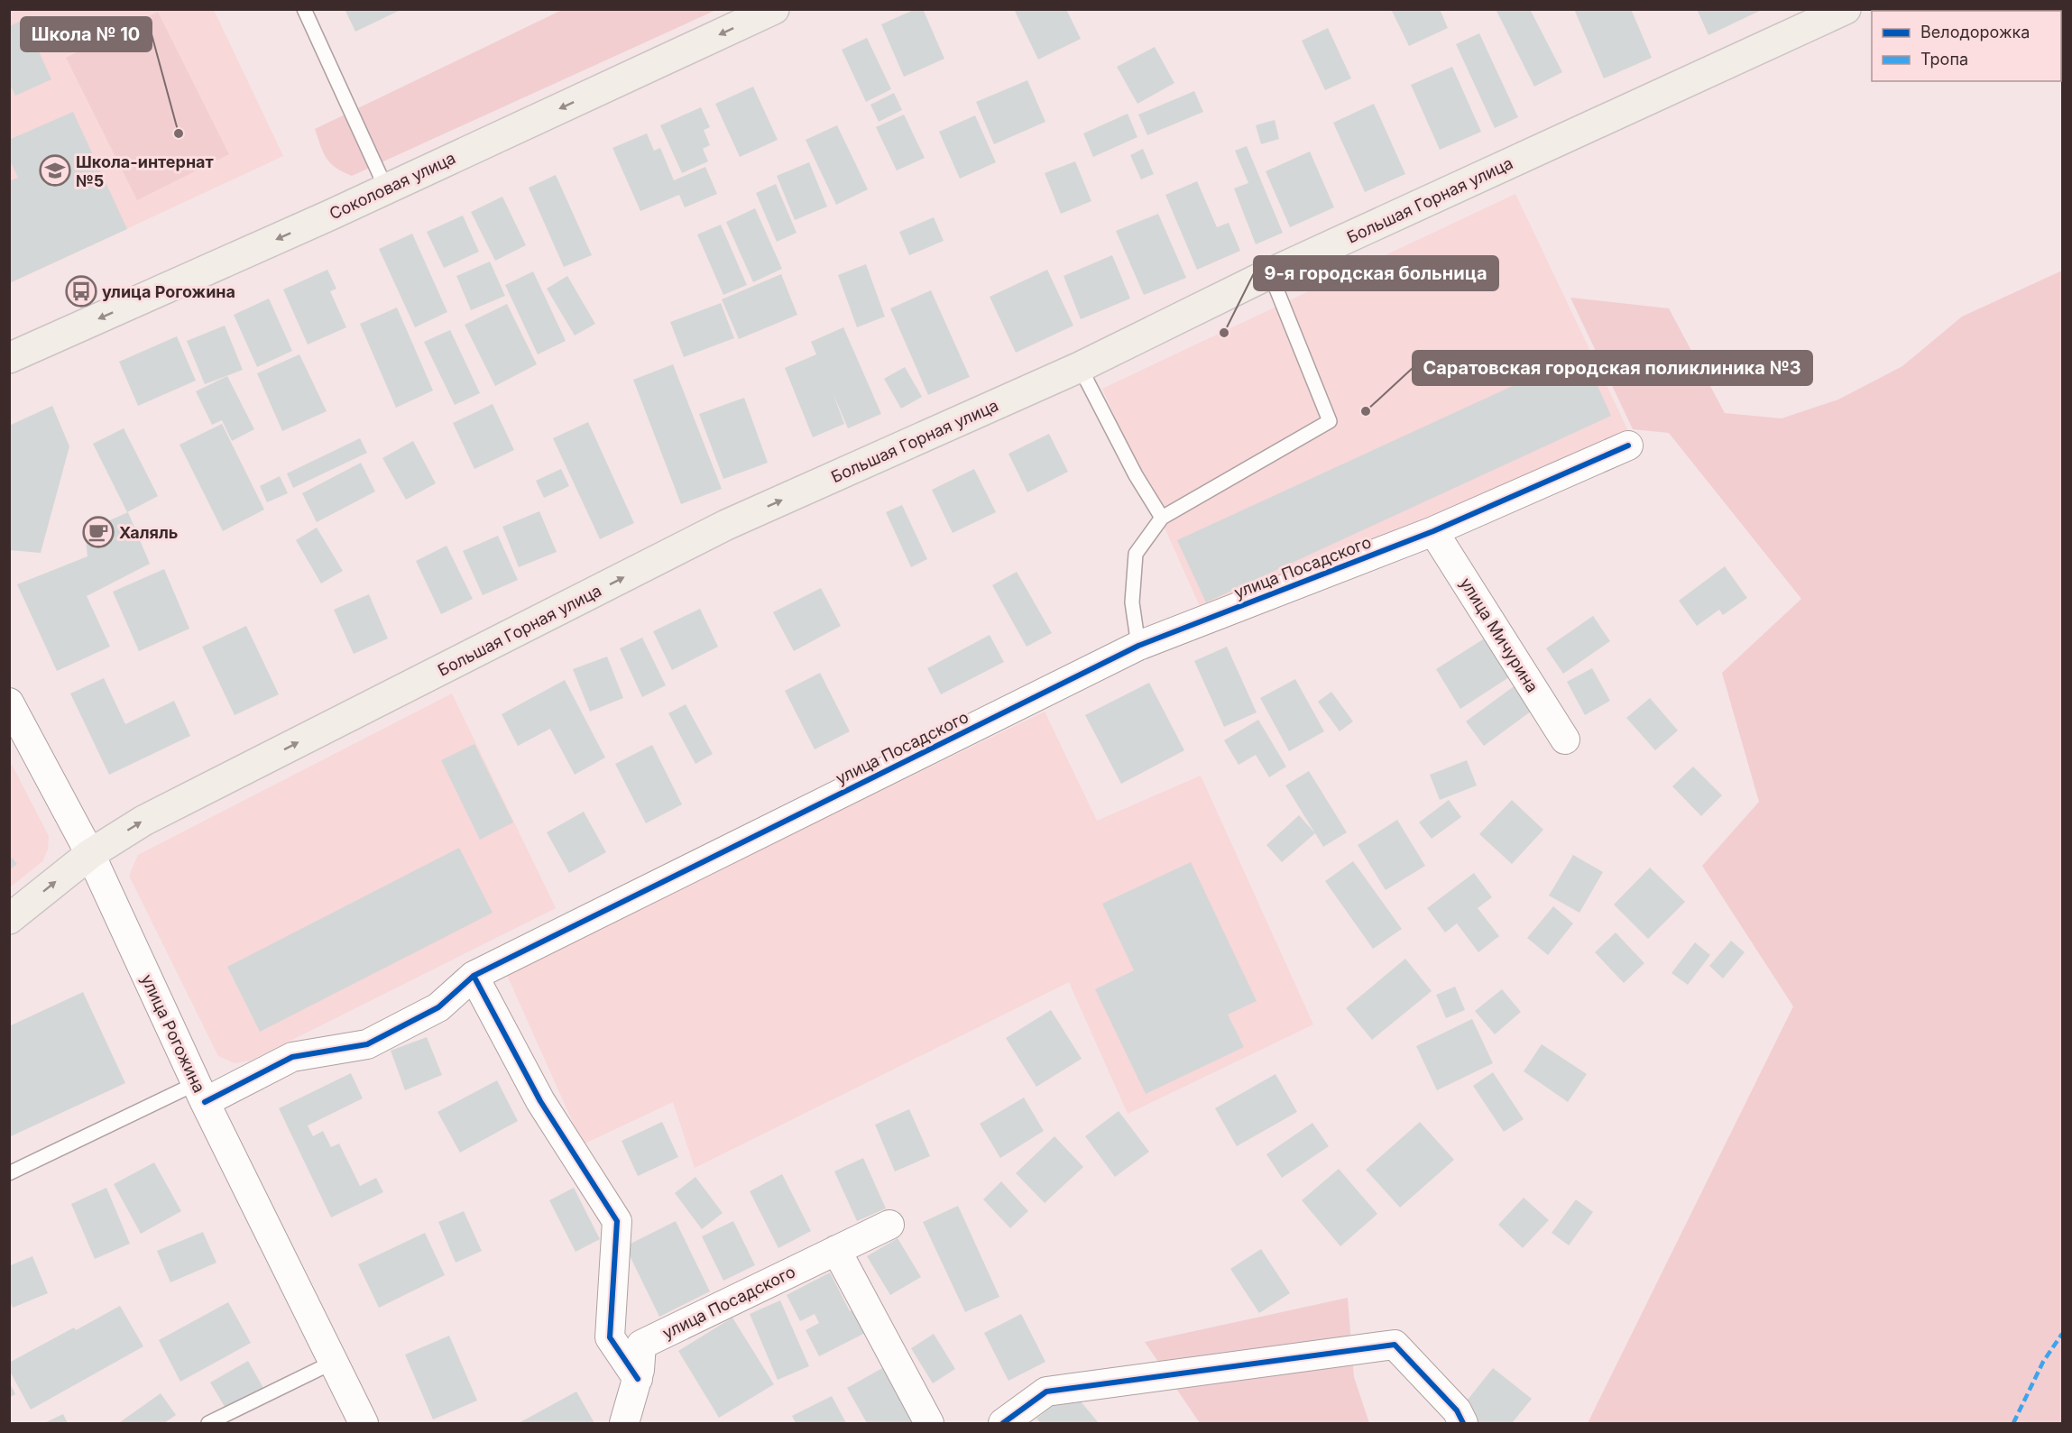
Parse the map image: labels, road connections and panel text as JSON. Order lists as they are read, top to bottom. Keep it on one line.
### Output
{"streets":{"main road":["Соколовая улица","Большая Горная улица"],"street":["улица Посадского","улица Мичурина","улица Рогожина"]},"crossings":[["Большая Горная улица","улица Рогожина"],["улица Посадского","улица Мичурина"],["улица Посадского","улица Рогожина"]],"one_way":["Соколовая улица","Большая Горная улица"],"places":{"other":["Школа № 10","9-я городская больница","Саратовская городская поликлиника №3"],"school or university":["Школа-интернат №5"],"bus stop":["улица Рогожина"],"cafe":["Халяль"]},"legend":["Велодорожка","Тропа"]}
